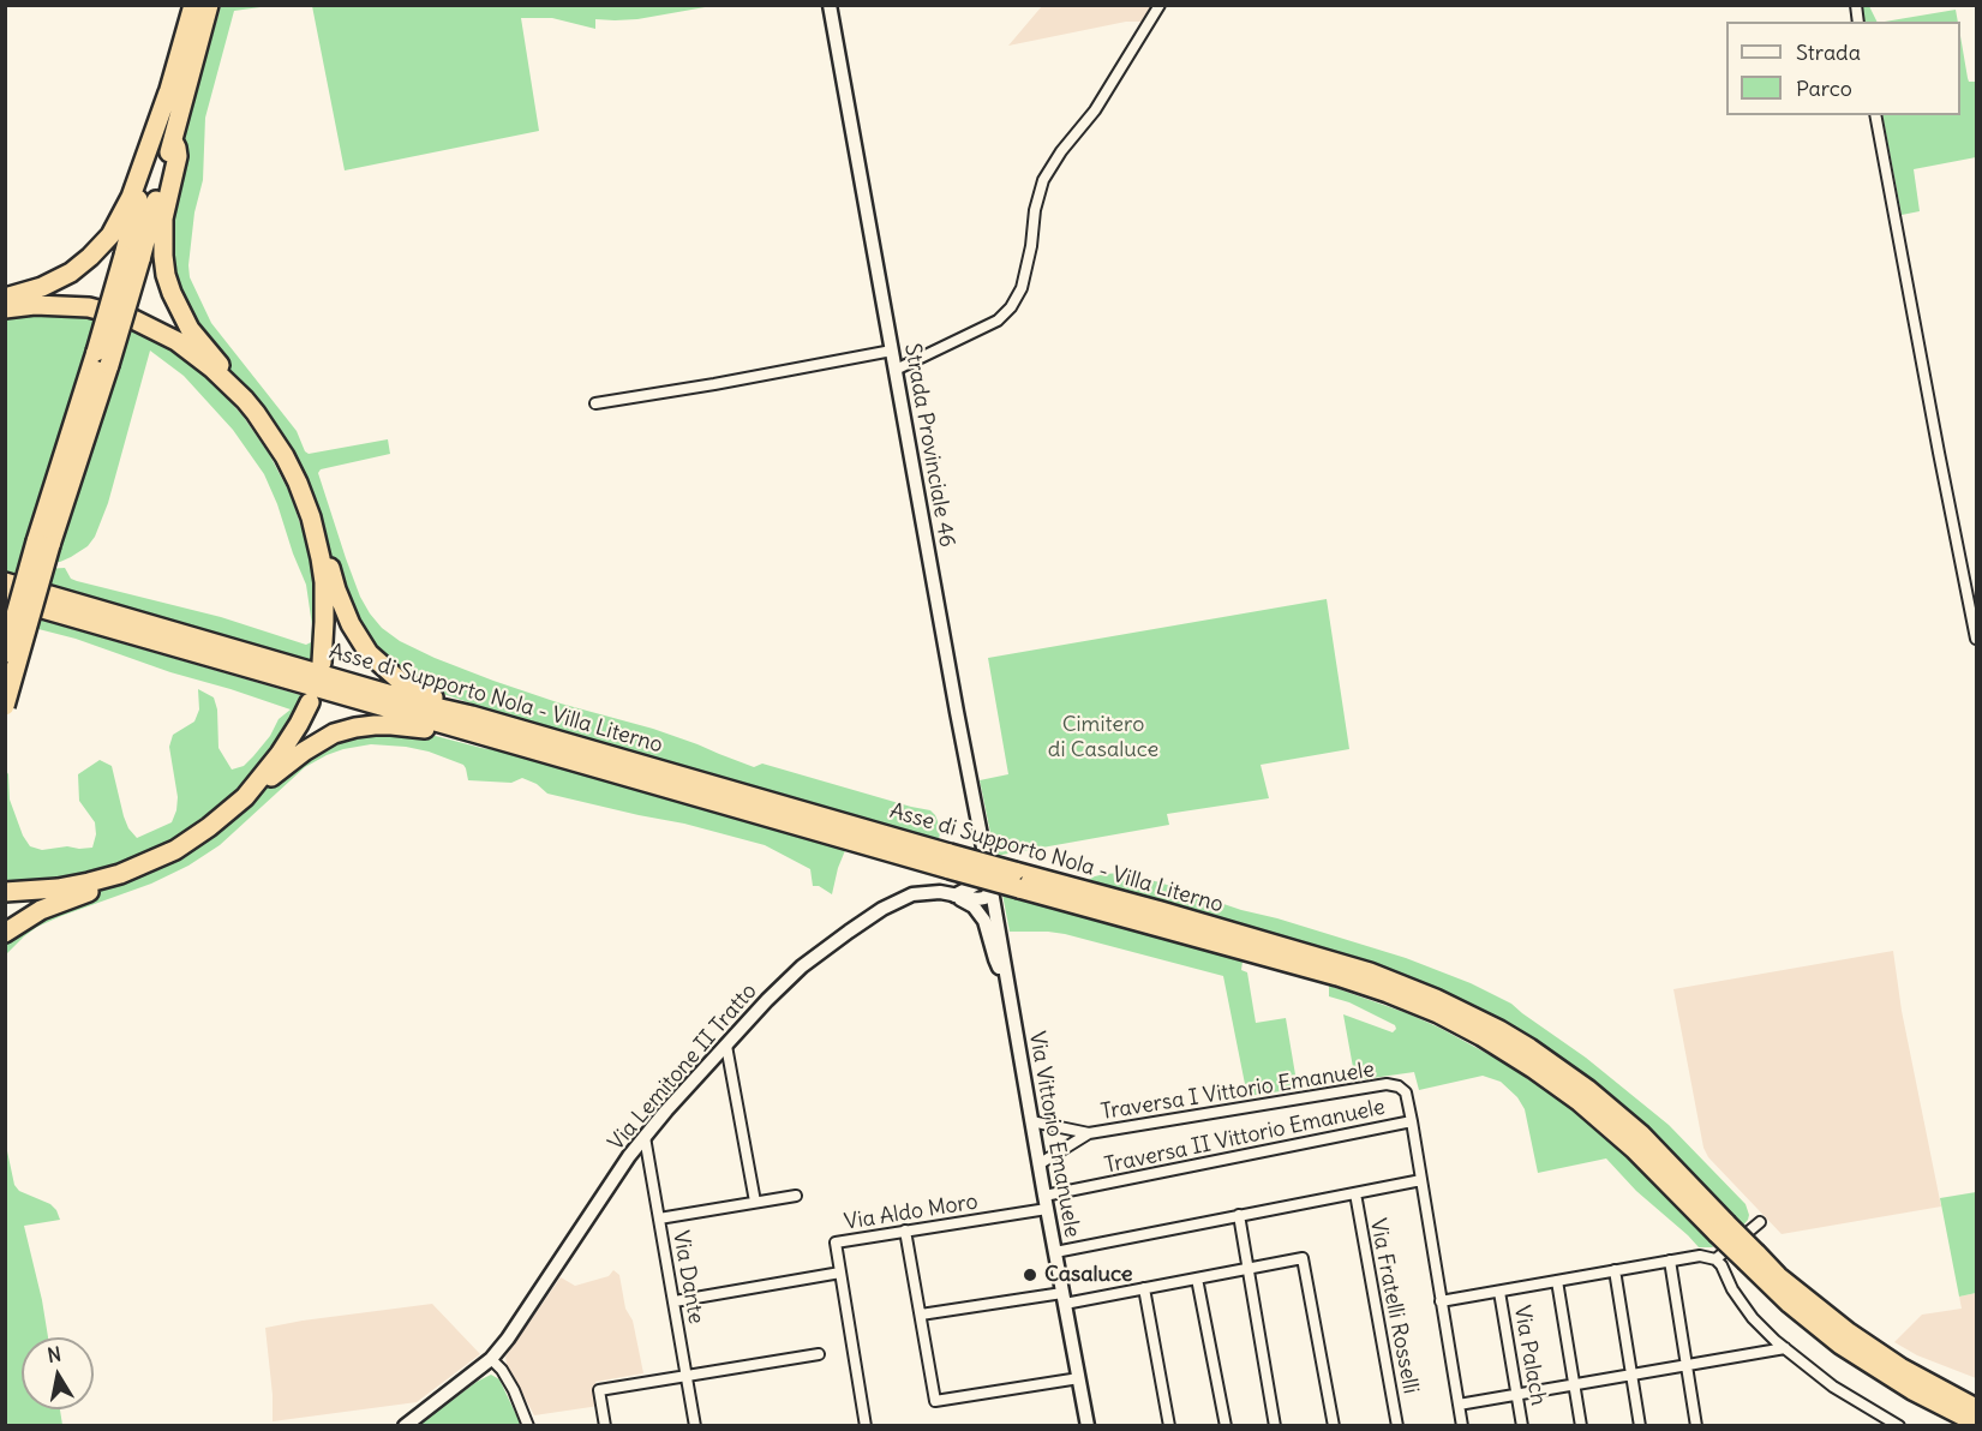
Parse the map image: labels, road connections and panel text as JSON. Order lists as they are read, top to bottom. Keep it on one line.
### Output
{"streets":{"highway":["Asse di Supporto Nola - Villa Literno"],"street":["Strada Provinciale 46","Via Lemitone II Tratto","Traversa I Vittorio Emanuele","Via Vittorio Emanuele","Traversa II Vittorio Emanuele","Via Aldo Moro","Via Dante","Via Fratelli Rosselli","Via Palach"]},"crossings":[["Strada Provinciale 46","Via Lemitone II Tratto"],["Strada Provinciale 46","Via Vittorio Emanuele"],["Via Lemitone II Tratto","Via Vittorio Emanuele"],["Via Lemitone II Tratto","Via Dante"],["Traversa I Vittorio Emanuele","Via Vittorio Emanuele"],["Traversa I Vittorio Emanuele","Traversa II Vittorio Emanuele"],["Via Vittorio Emanuele","Traversa II Vittorio Emanuele"],["Via Vittorio Emanuele","Via Aldo Moro"],["Traversa II Vittorio Emanuele","Via Aldo Moro"]],"parks":["Cimitero di Casaluce"],"places":["Casaluce"],"legend":["Strada","Parco"],"north":"top"}
